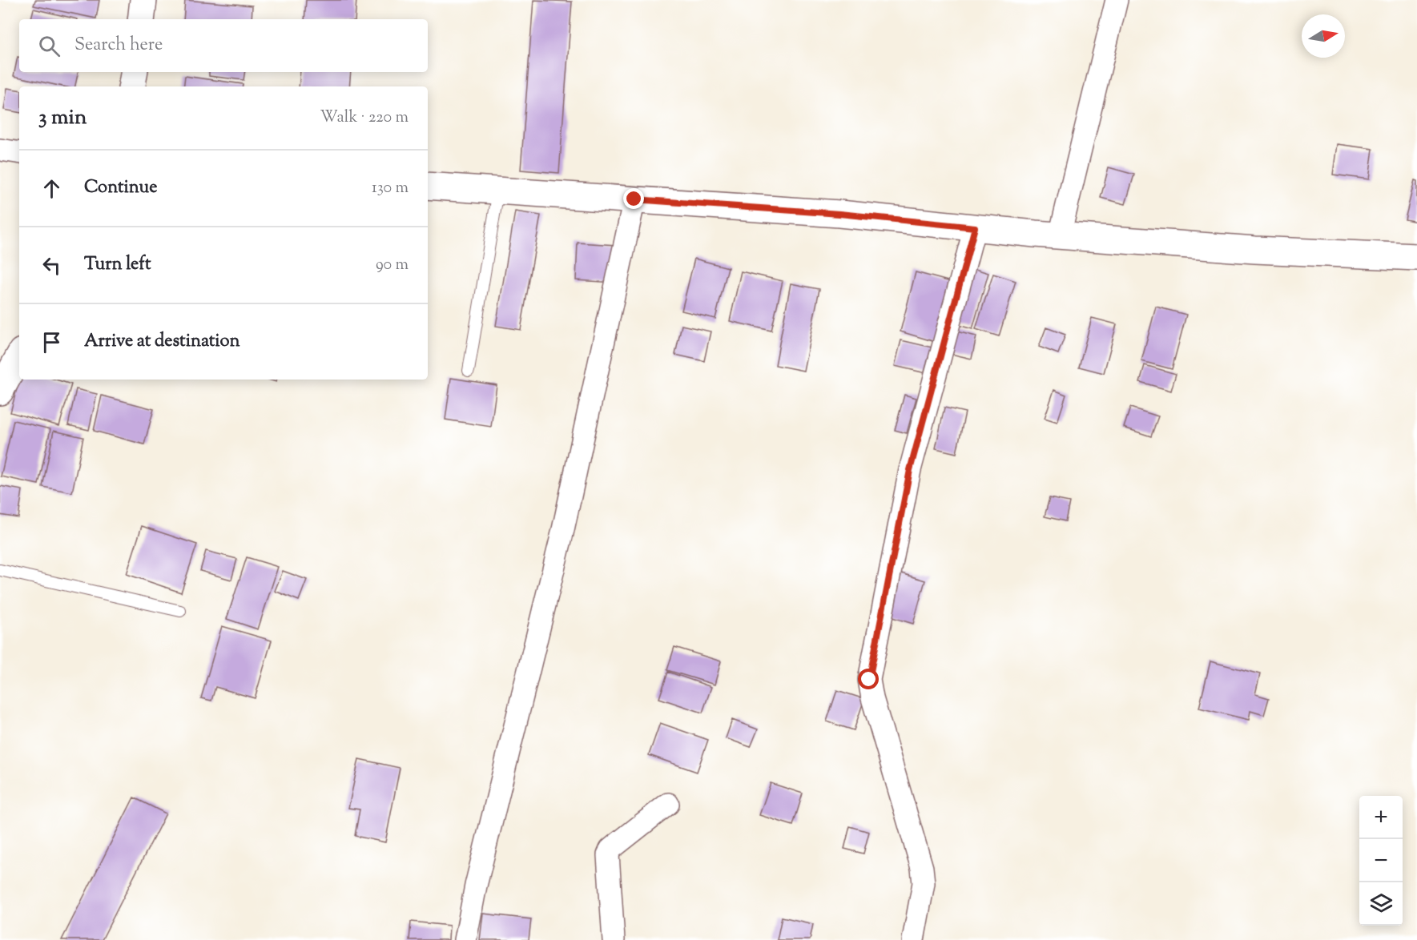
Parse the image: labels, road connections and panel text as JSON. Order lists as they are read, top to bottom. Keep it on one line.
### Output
{"north":"right","page":{"search":"Search here","heading":["3 min","Walk · 220 m"],"list":[["Continue","130 m"],["Turn left","90 m"],"Arrive at destination"],"map_buttons":["+","−"]}}
